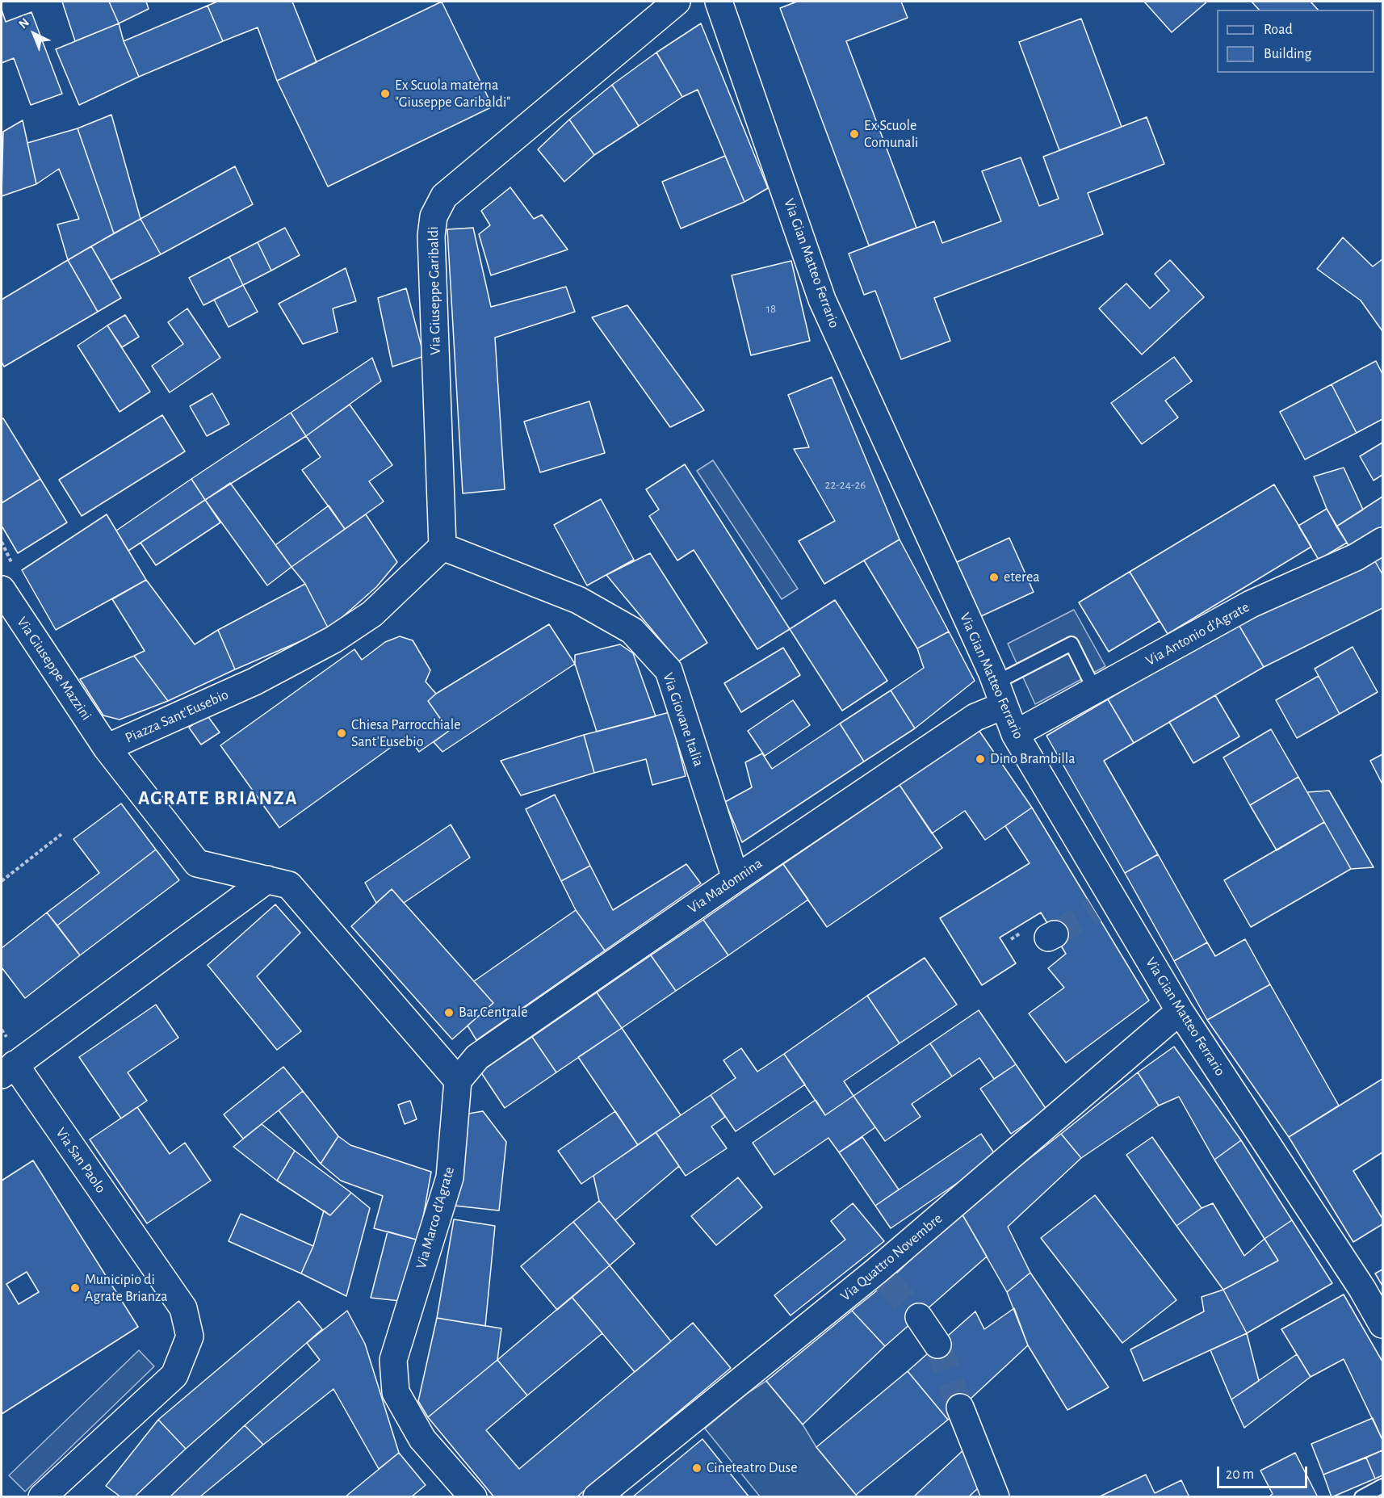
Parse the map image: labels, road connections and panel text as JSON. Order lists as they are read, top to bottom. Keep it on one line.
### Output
{"streets":{"street":["Via Gian Matteo Ferrario","Via Giuseppe Garibaldi","Via Antonio d'Agrate","Via Giuseppe Mazzini","Piazza Sant'Eusebio","Via Giovane Italia","Via Madonnina","Via San Paolo","Via Marco d'Agrate","Via Quattro Novembre"]},"crossings":[["Via Gian Matteo Ferrario","Via Antonio d'Agrate"],["Via Gian Matteo Ferrario","Via Madonnina"],["Via Gian Matteo Ferrario","Via Quattro Novembre"],["Via Giuseppe Garibaldi","Piazza Sant'Eusebio"],["Via Giuseppe Garibaldi","Via Giovane Italia"],["Via Giuseppe Mazzini","Piazza Sant'Eusebio"],["Piazza Sant'Eusebio","Via Giovane Italia"],["Piazza Sant'Eusebio","Via San Paolo"],["Via Giovane Italia","Via Madonnina"],["Via Madonnina","Via Marco d'Agrate"]],"districts":["AGRATE BRIANZA"],"places":["Ex Scuola materna \"Giuseppe Garibaldi\"","Ex Scuole Comunali","eterea","Chiesa Parrocchiale Sant'Eusebio","Dino Brambilla","Bar Centrale","Municipio di Agrate Brianza","Cineteatro Duse"],"house_numbers":["18","22-24-26"],"legend":["Road","Building"],"scale_bar":"20 m","north":"top left"}
